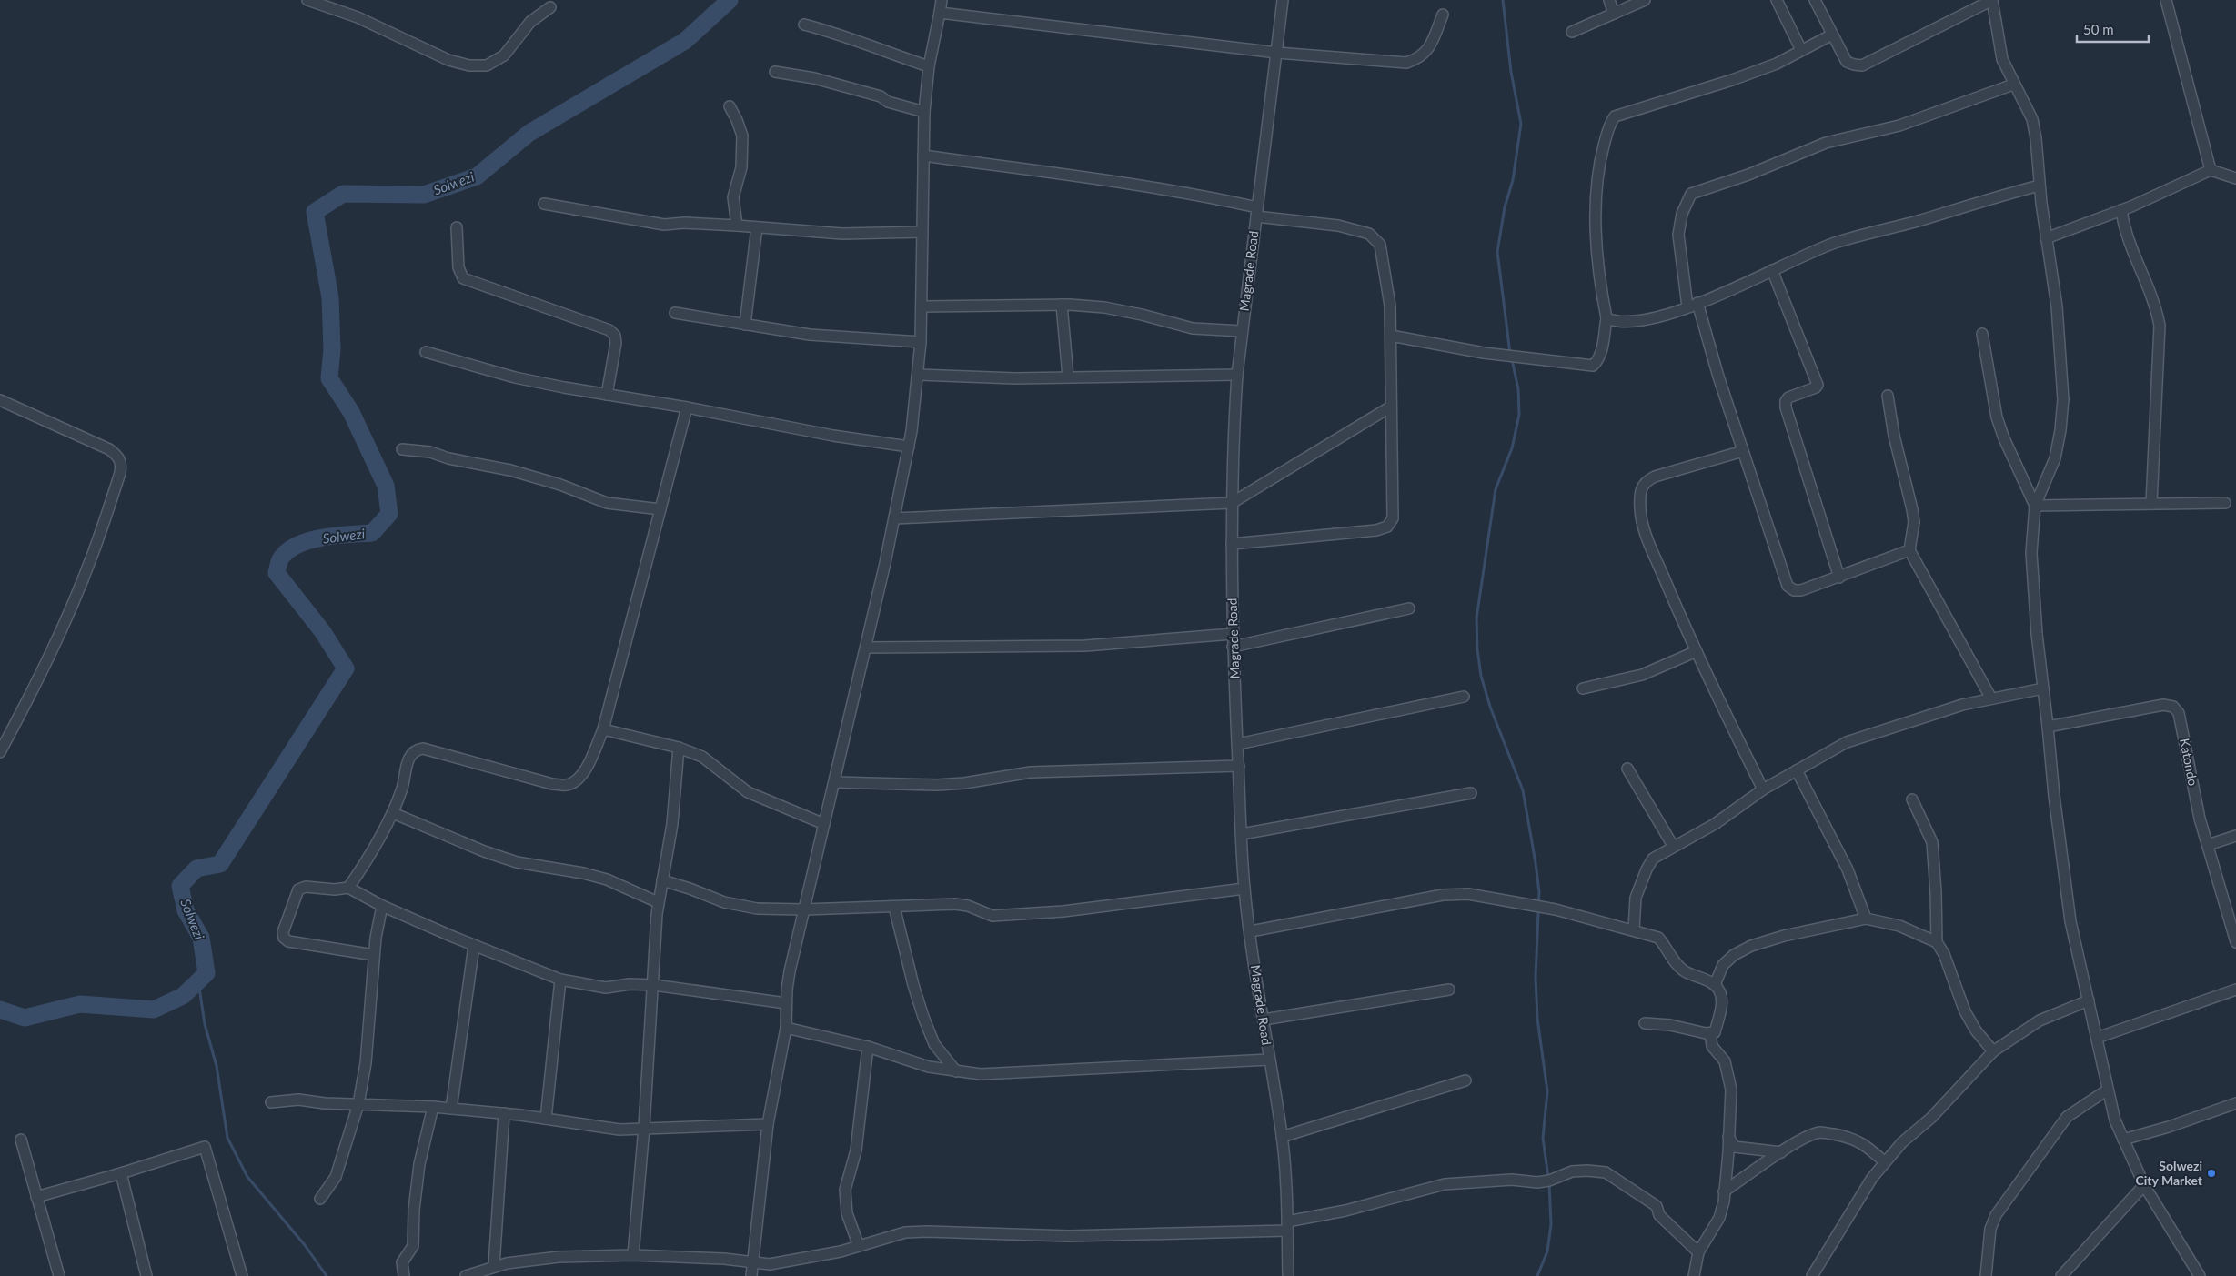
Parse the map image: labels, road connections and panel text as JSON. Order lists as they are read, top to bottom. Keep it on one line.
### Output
{"streets":{"street":["Magrade Road","Katondo"]},"water":["Solwezi"],"places":["Solwezi City Market"],"scale_bar":"50 m"}
